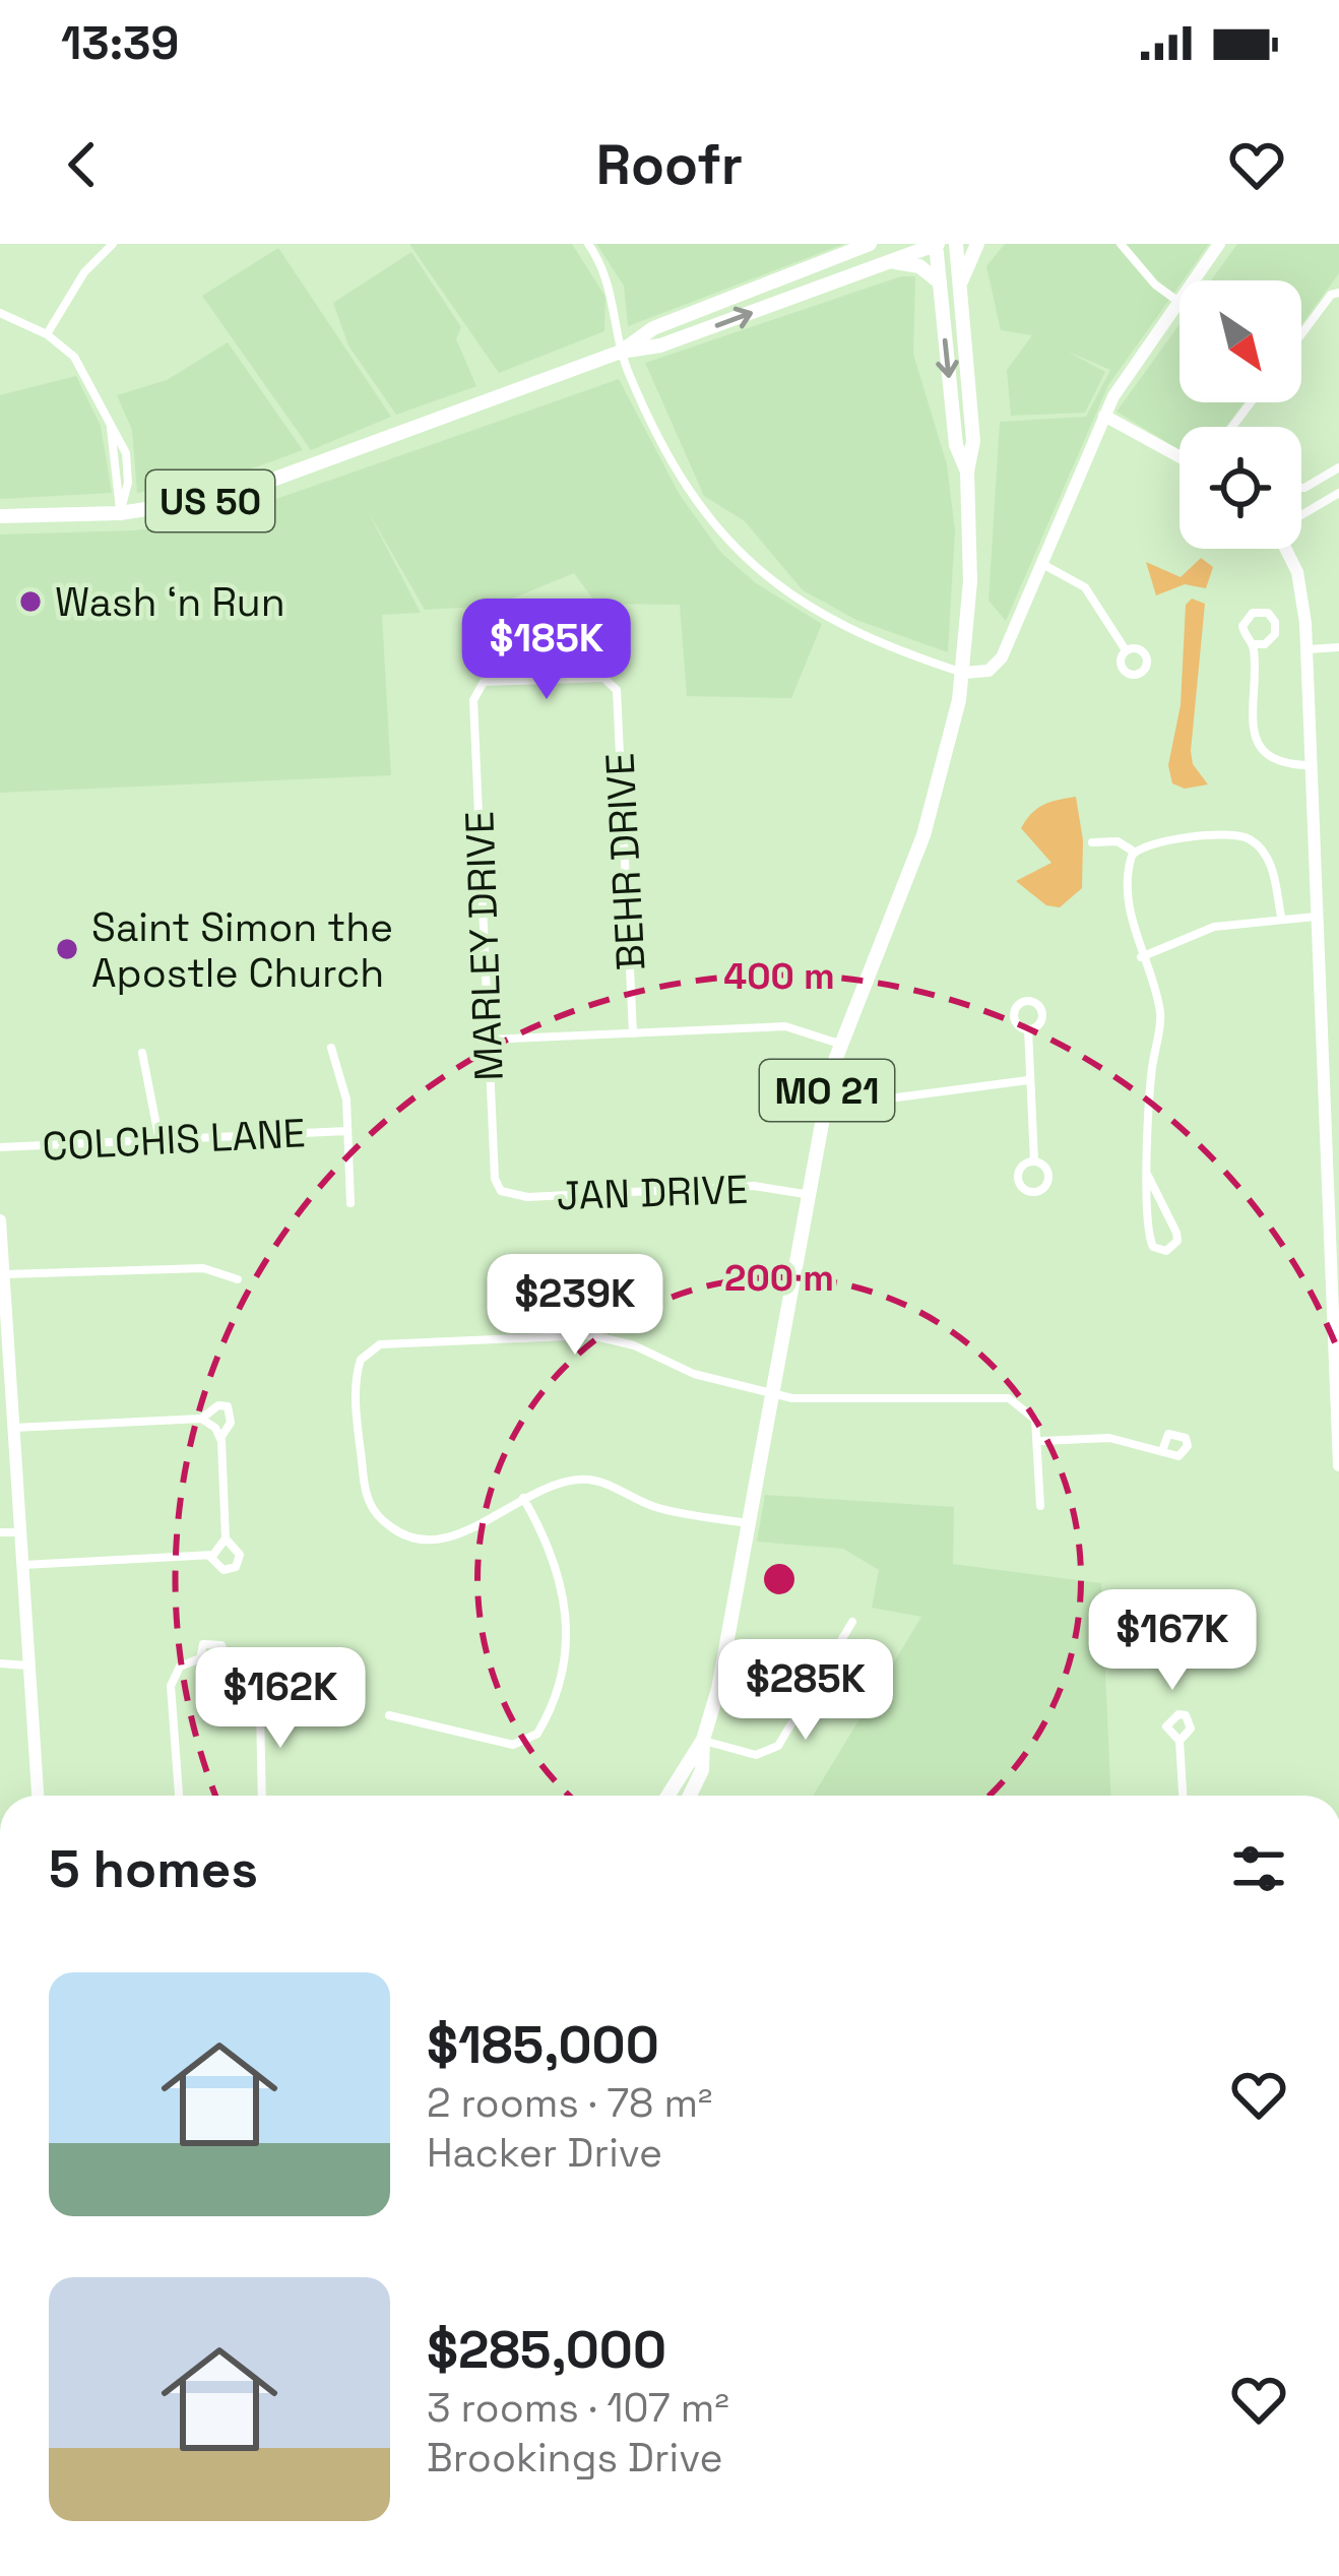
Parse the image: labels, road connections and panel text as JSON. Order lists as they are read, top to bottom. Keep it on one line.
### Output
{"streets":{"main road":["US 50","MO 21"],"street":["BEHR DRIVE","MARLEY DRIVE","COLCHIS LANE","JAN DRIVE"]},"crossings":[["US 50","MO 21"],["BEHR DRIVE","MARLEY DRIVE"],["MARLEY DRIVE","JAN DRIVE"],["MO 21","JAN DRIVE"]],"places":["Wash ‘n Run","Saint Simon the Apostle Church"],"north":"bottom right","page":{"status":"13:39","header":"Roofr","price":["$185K","$239K","$167K","$285K","$162K"],"heading":"5 homes","list":[{"name":"$185,000","note":"2 rooms · 78 m² · Hacker Drive"},{"name":"$285,000","note":"3 rooms · 107 m² · Brookings Drive"}]},"rings":["400 m","200 m"]}
